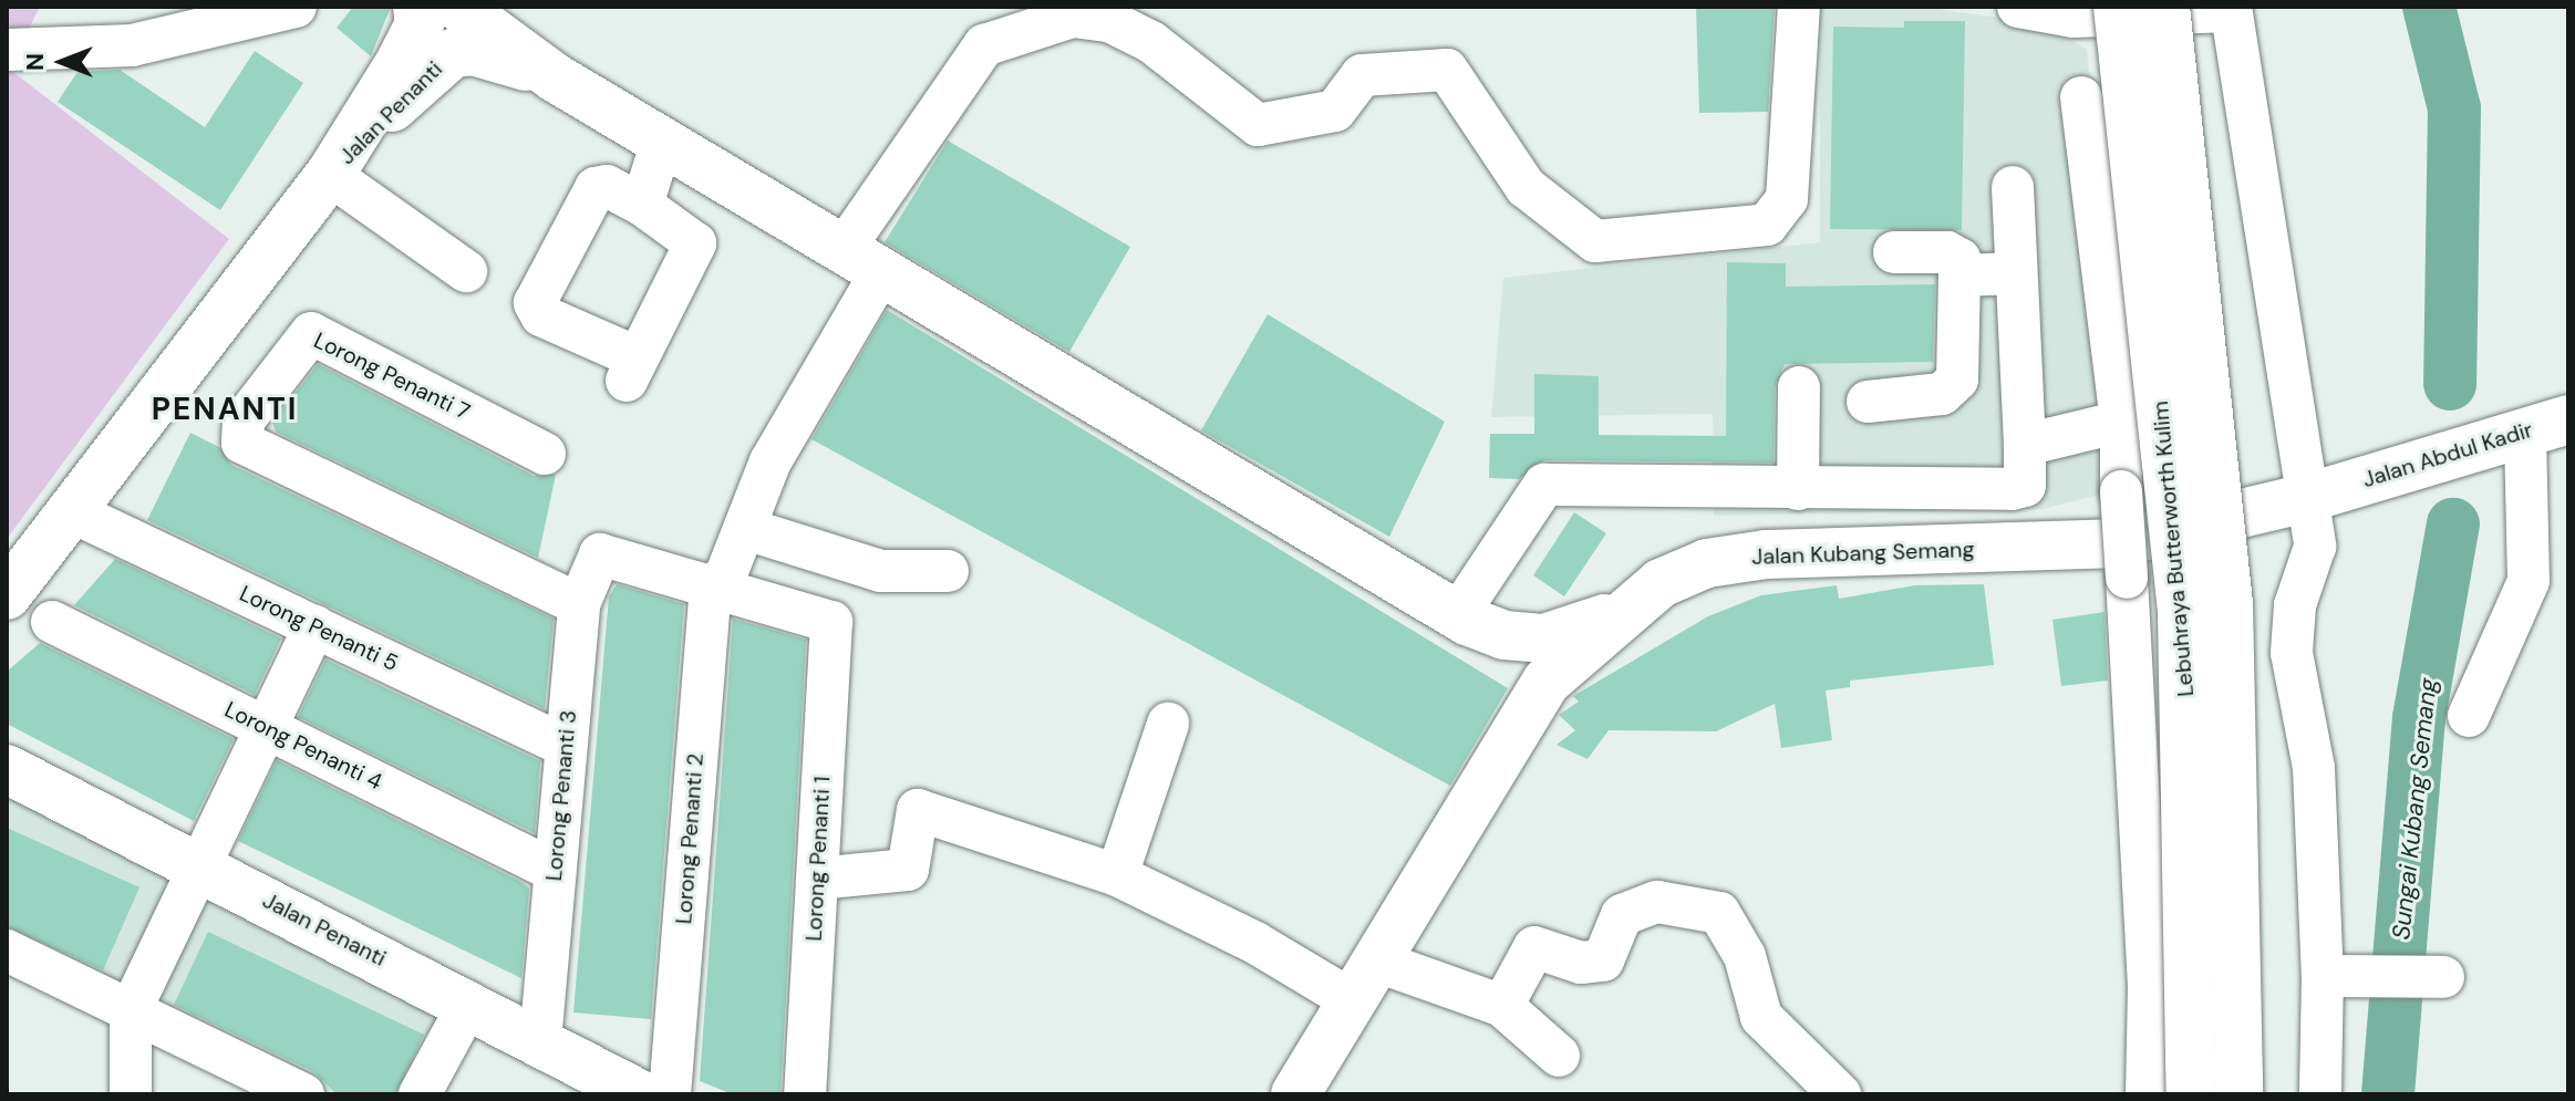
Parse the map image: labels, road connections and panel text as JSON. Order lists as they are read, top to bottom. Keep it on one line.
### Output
{"streets":{"main road":["Jalan Penanti","Jalan Abdul Kadir","Lebuhraya Butterworth Kulim","Jalan Kubang Semang"],"street":["Lorong Penanti 7","Lorong Penanti 5","Lorong Penanti 4","Lorong Penanti 3","Lorong Penanti 2","Lorong Penanti 1"]},"crossings":[["Jalan Penanti","Lorong Penanti 5"],["Jalan Penanti","Lorong Penanti 3"],["Lorong Penanti 7","Lorong Penanti 3"],["Jalan Abdul Kadir","Jalan Kubang Semang"],["Lorong Penanti 5","Lorong Penanti 3"],["Lorong Penanti 4","Lorong Penanti 3"],["Lorong Penanti 3","Lorong Penanti 2"],["Lorong Penanti 3","Lorong Penanti 1"],["Lorong Penanti 2","Lorong Penanti 1"]],"districts":["PENANTI"],"water":["Sungai Kubang Semang"],"north":"left"}
